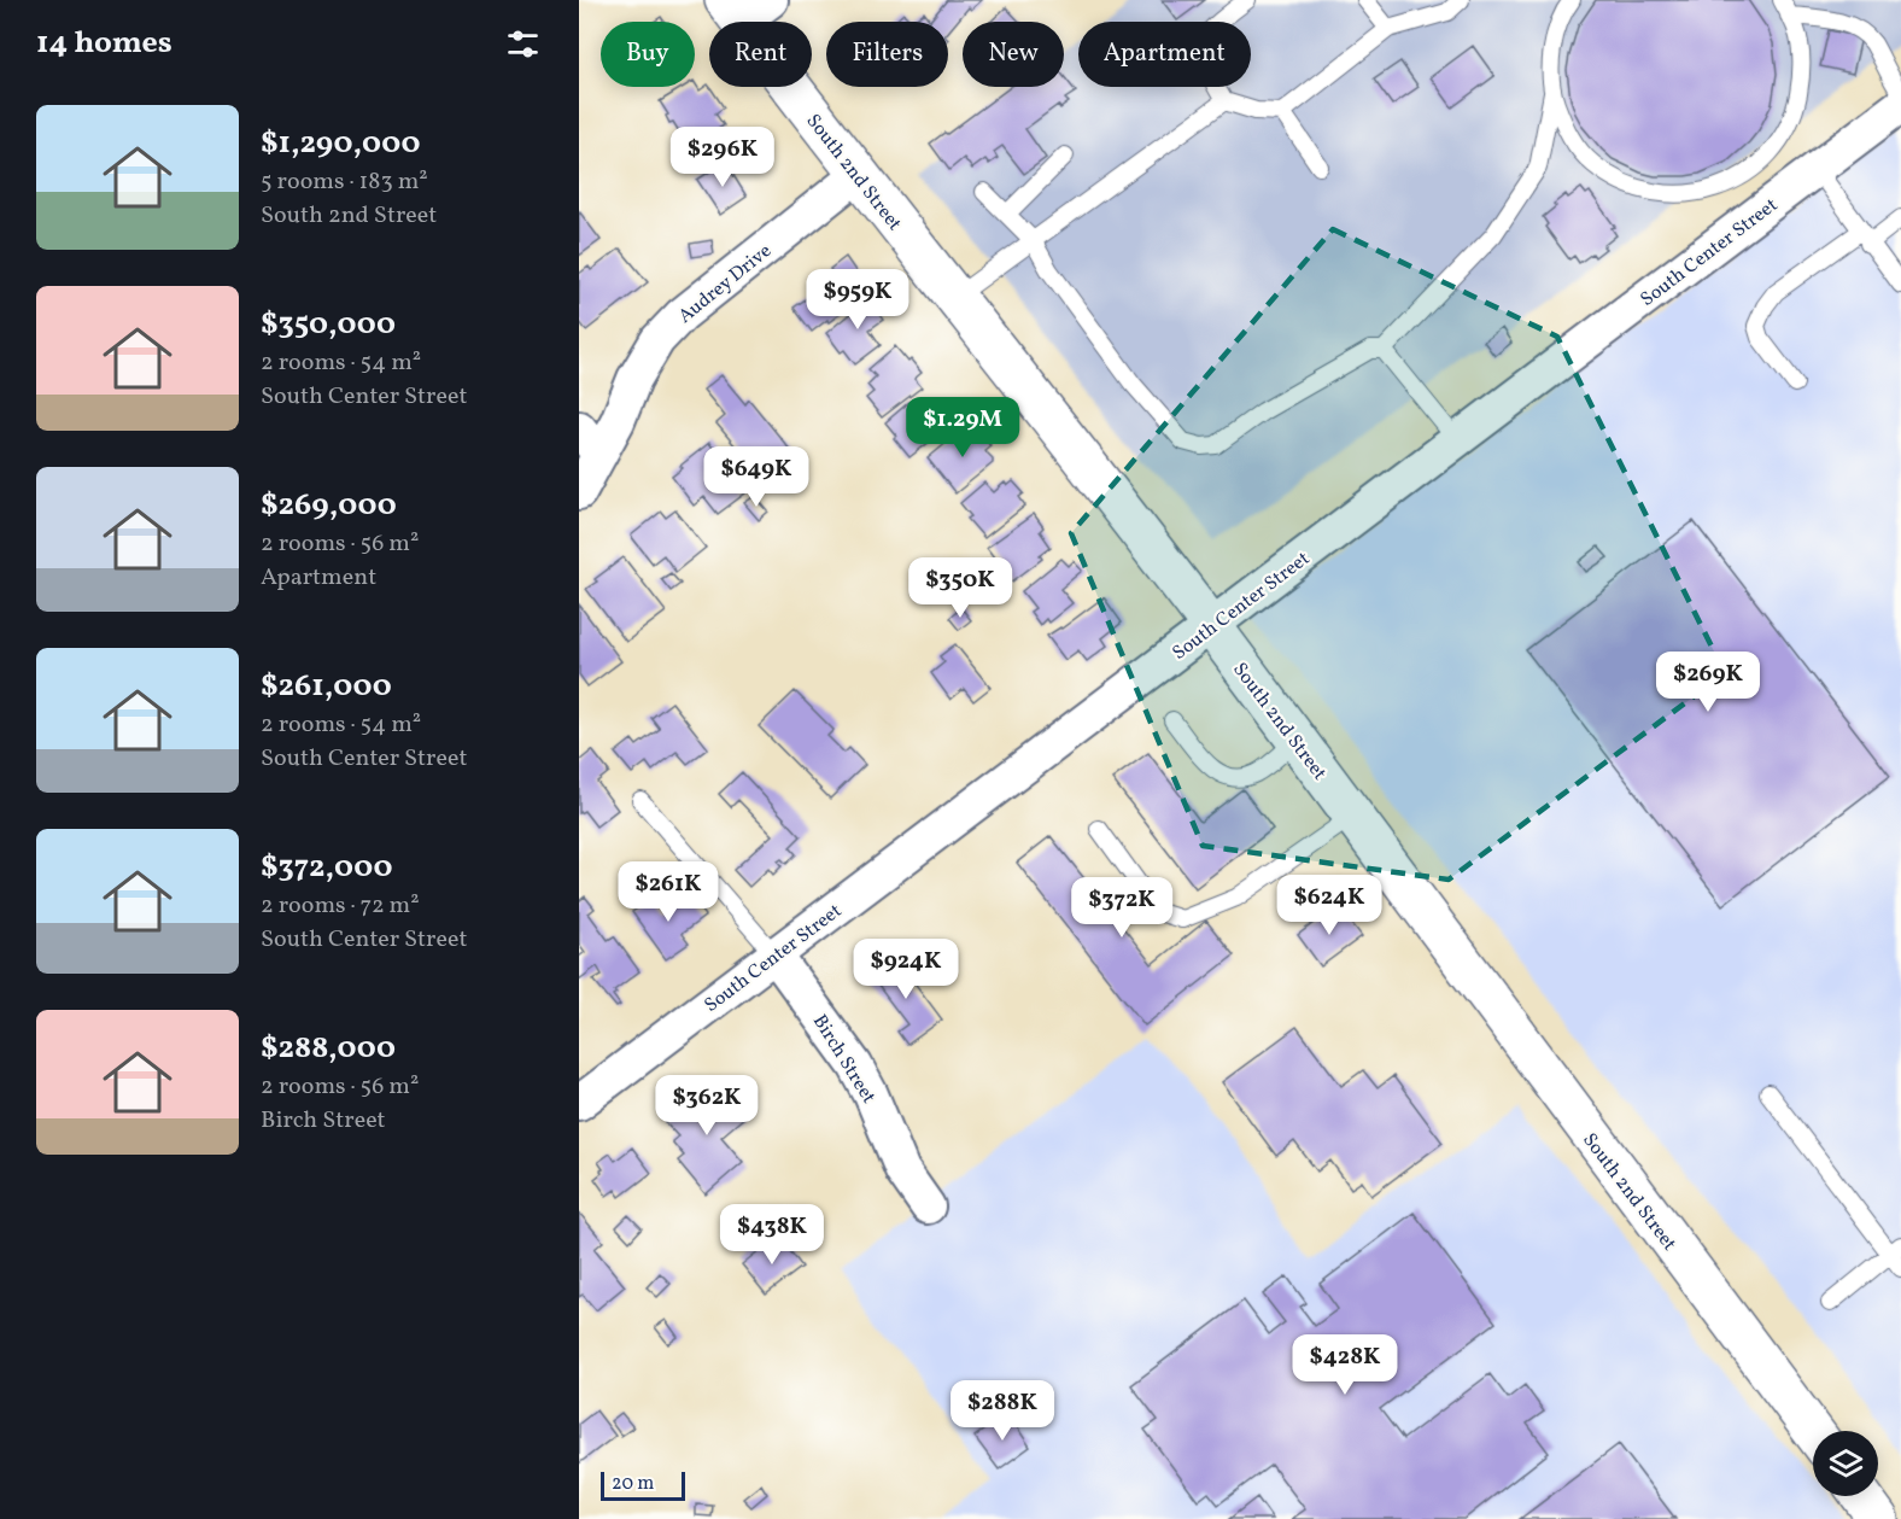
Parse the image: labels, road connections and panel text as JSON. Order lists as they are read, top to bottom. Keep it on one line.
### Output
{"streets":{"street":["South 2nd Street","South Center Street","Audrey Drive","Birch Street"]},"crossings":[["South 2nd Street","South Center Street"],["South 2nd Street","Audrey Drive"],["South Center Street","Birch Street"]],"scale_bar":"20 m","page":{"heading":"14 homes","chip":["Buy","Rent","Filters","New","Apartment"],"list":[{"name":"$1,290,000","note":"5 rooms · 183 m² · South 2nd Street"},{"name":"$350,000","note":"2 rooms · 54 m² · South Center Street"},{"name":"$269,000","note":"2 rooms · 56 m² · Apartment"},{"name":"$261,000","note":"2 rooms · 54 m² · South Center Street"},{"name":"$372,000","note":"2 rooms · 72 m² · South Center Street"},{"name":"$288,000","note":"2 rooms · 56 m² · Birch Street"}],"price":["$296K","$959K","$1.29M","$649K","$350K","$269K","$261K","$624K","$372K","$924K","$362K","$438K","$428K","$288K"],"scale":"20 m"}}
